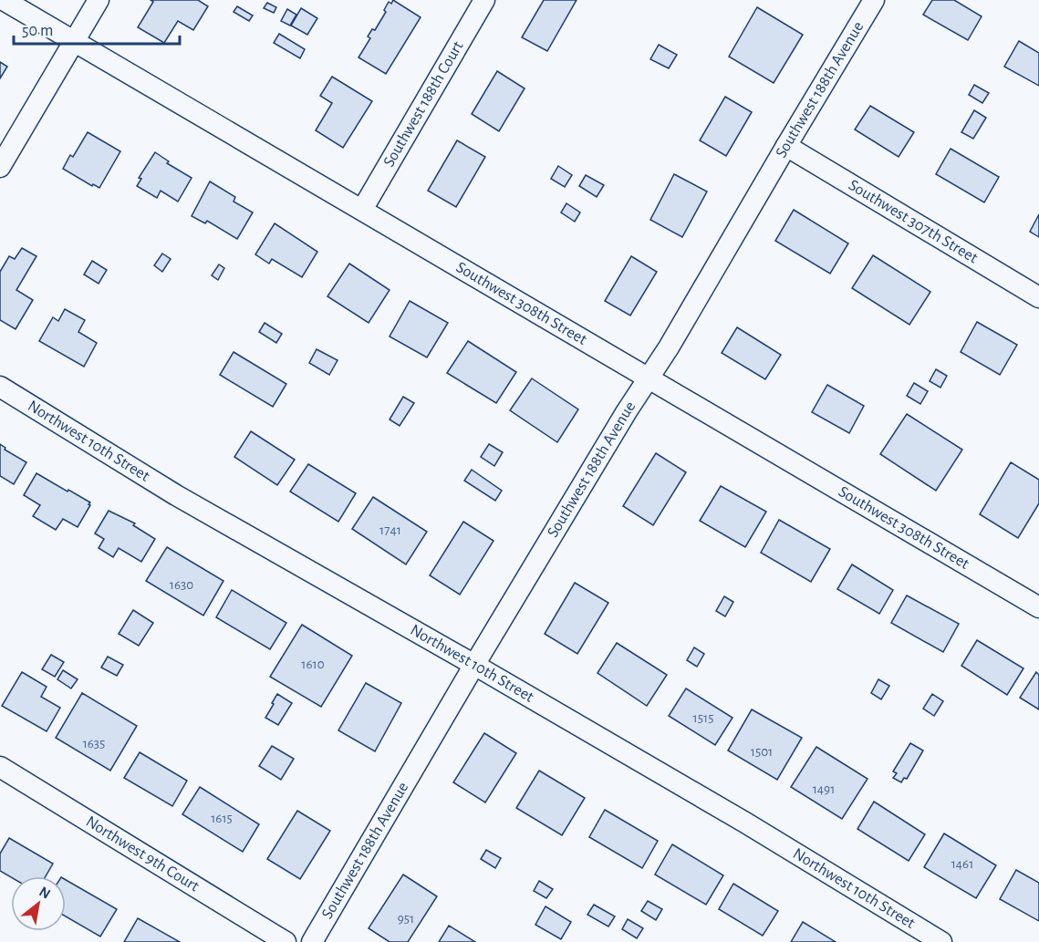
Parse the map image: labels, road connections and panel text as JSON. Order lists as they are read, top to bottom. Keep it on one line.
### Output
{"streets":{"street":["Southwest 188th Avenue","Southwest 188th Court","Southwest 307th Street","Southwest 308th Street","Northwest 10th Street","Northwest 9th Court"]},"crossings":[["Southwest 188th Avenue","Southwest 307th Street"],["Southwest 188th Avenue","Southwest 308th Street"],["Southwest 188th Avenue","Northwest 10th Street"],["Southwest 188th Court","Southwest 308th Street"]],"house_numbers":["1741","1630","1610","1515","1635","1501","1491","1615","1461","951"],"scale_bar":"50 m","north":"top right"}
